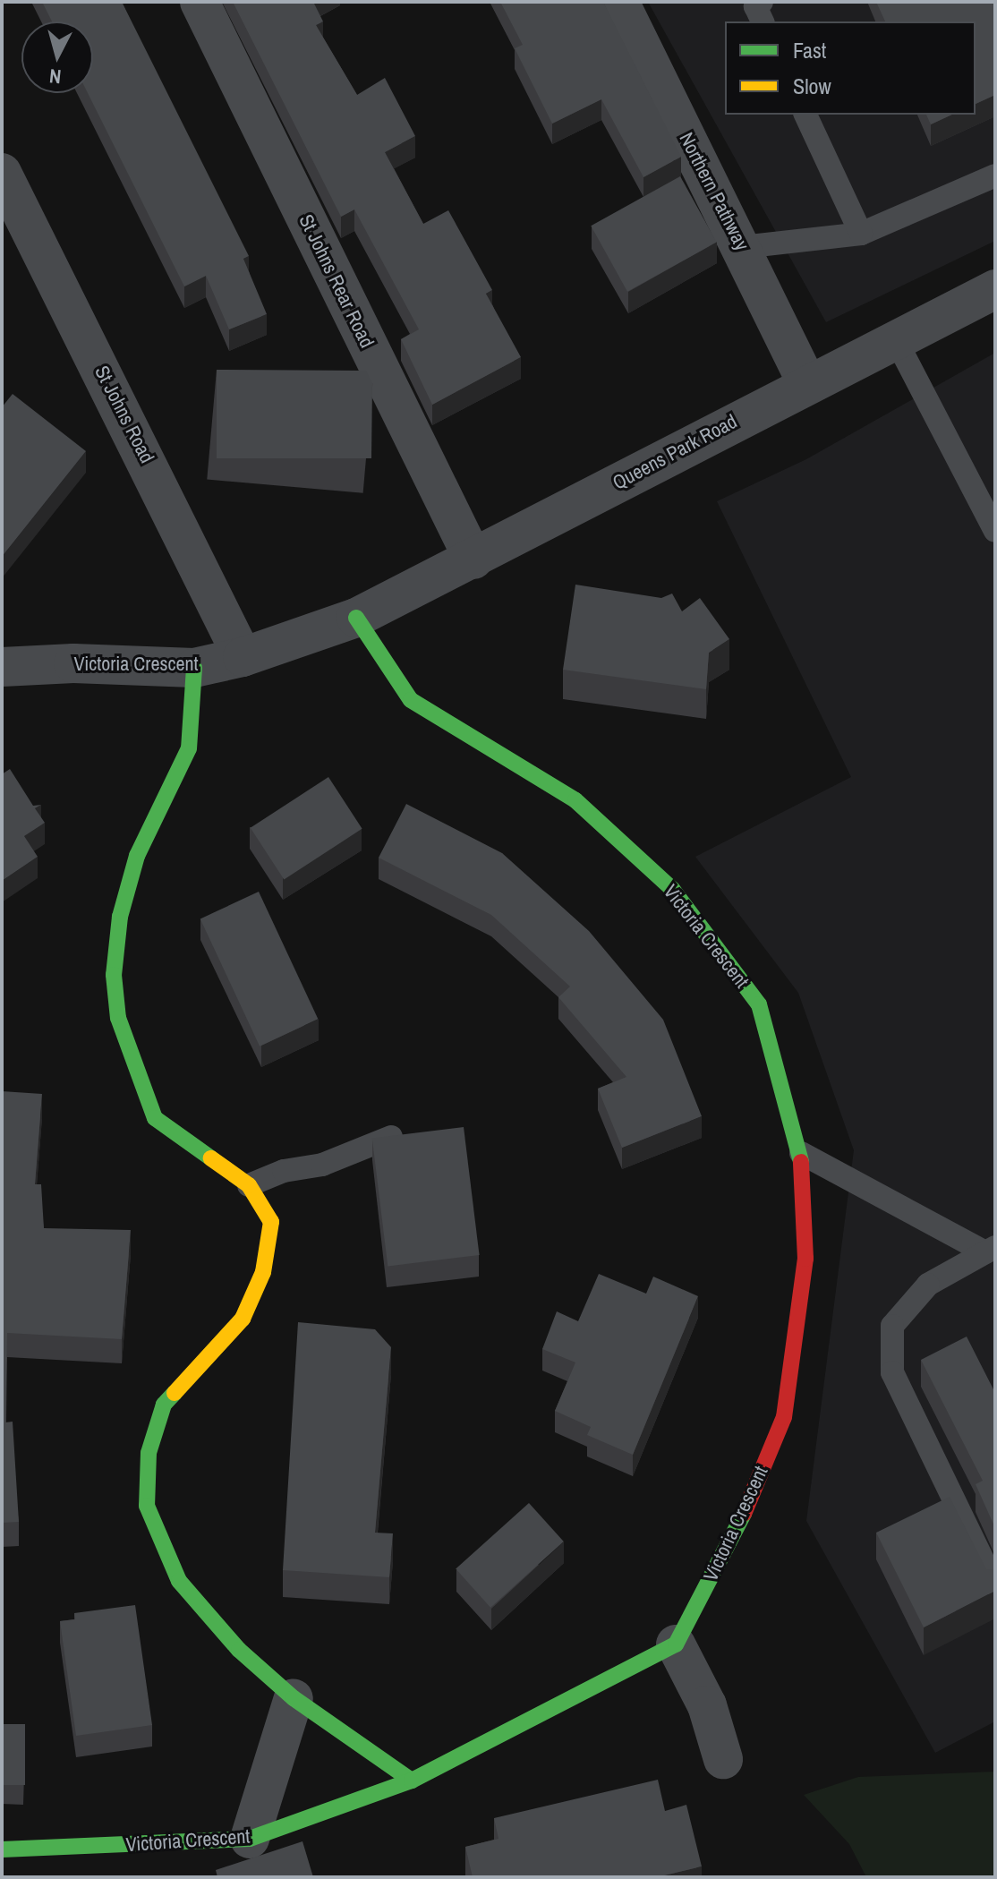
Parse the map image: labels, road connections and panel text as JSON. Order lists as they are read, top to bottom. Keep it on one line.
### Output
{"streets":{"street":["Northern Pathway","St Johns Rear Road","St Johns Road","Queens Park Road","Victoria Crescent"]},"crossings":[["Northern Pathway","Queens Park Road"],["St Johns Rear Road","Queens Park Road"],["St Johns Road","Victoria Crescent"],["Queens Park Road","Victoria Crescent"]],"legend":["Fast","Slow"],"north":"bottom"}
